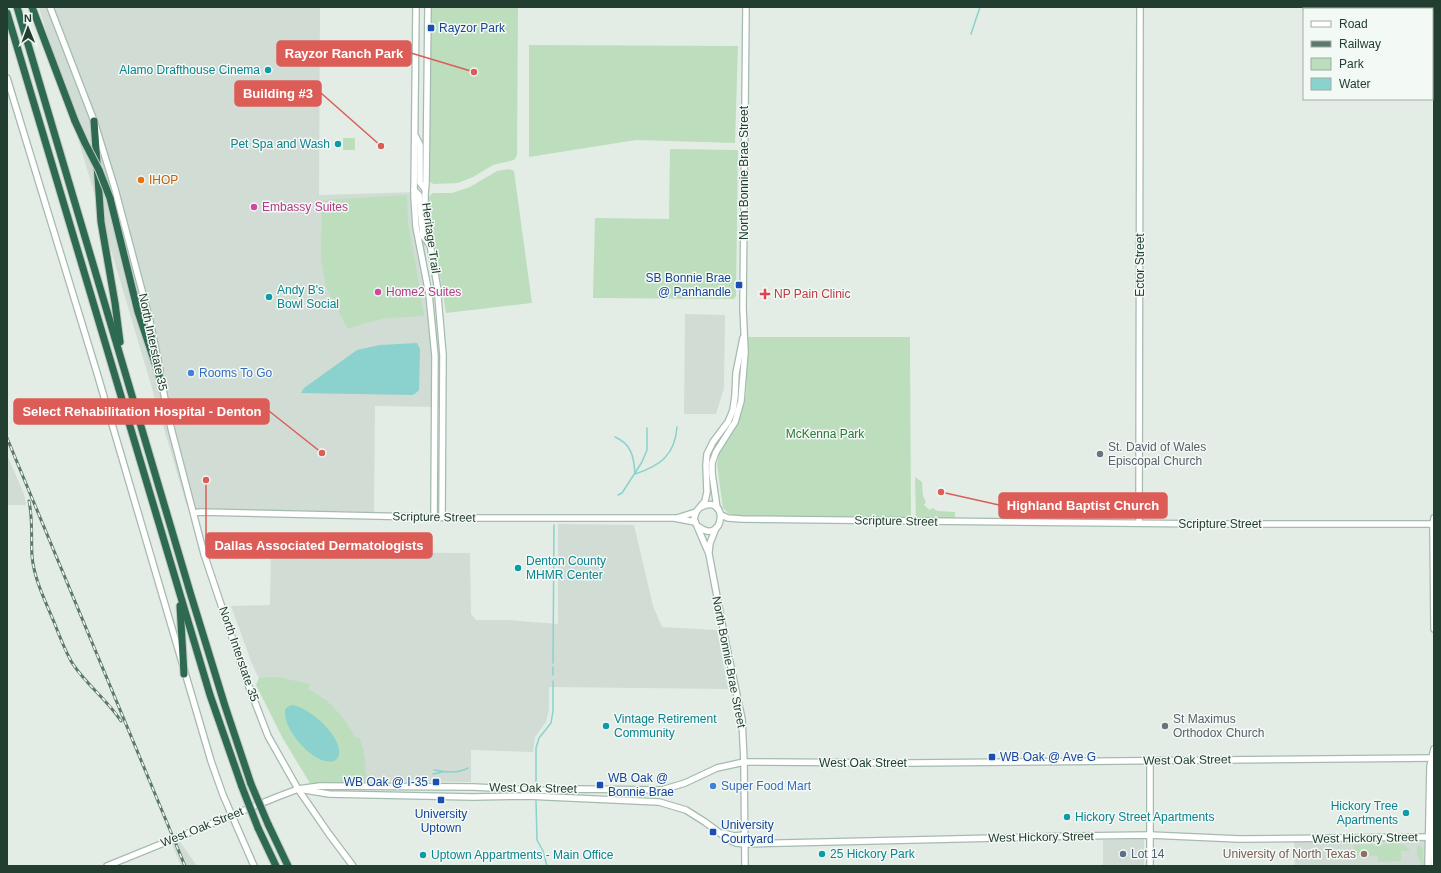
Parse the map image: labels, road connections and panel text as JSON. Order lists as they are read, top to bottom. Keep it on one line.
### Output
{"streets":{"main road":["North Bonnie Brae Street","Heritage Trail","Ector Street","North Interstate 35","Scripture Street","West Oak Street","West Hickory Street"]},"crossings":[["North Bonnie Brae Street","Scripture Street"],["North Bonnie Brae Street","West Oak Street"],["North Bonnie Brae Street","West Hickory Street"],["Heritage Trail","Scripture Street"],["Ector Street","Scripture Street"],["North Interstate 35","Scripture Street"],["North Interstate 35","West Oak Street"],["West Oak Street","West Hickory Street"]],"parks":["McKenna Park"],"places":{"transit":["Rayzor Park","SB Bonnie Brae @ Panhandle","WB Oak @ Ave G","WB Oak @ I-35","WB Oak @ Bonnie Brae","University Uptown","University Courtyard"],"other":["Alamo Drafthouse Cinema","Rayzor Ranch Park","Pet Spa and Wash","Building #3","IHOP","Embassy Suites","Home2 Suites","Andy B's Bowl Social","Rooms To Go","Select Rehabilitation Hospital - Denton","St. David of Wales Episcopal Church","Dallas Associated Dermatologists","Highland Baptist Church","Denton County MHMR Center","Vintage Retirement Community","St Maximus Orthodox Church","Super Food Mart","Hickory Tree Apartments","Hickory Street Apartments","25 Hickory Park","Lot 14","University of North Texas","Uptown Appartments - Main Office"],"health":["NP Pain Clinic"]},"legend":["Road","Railway","Park","Water"],"north":"top"}
